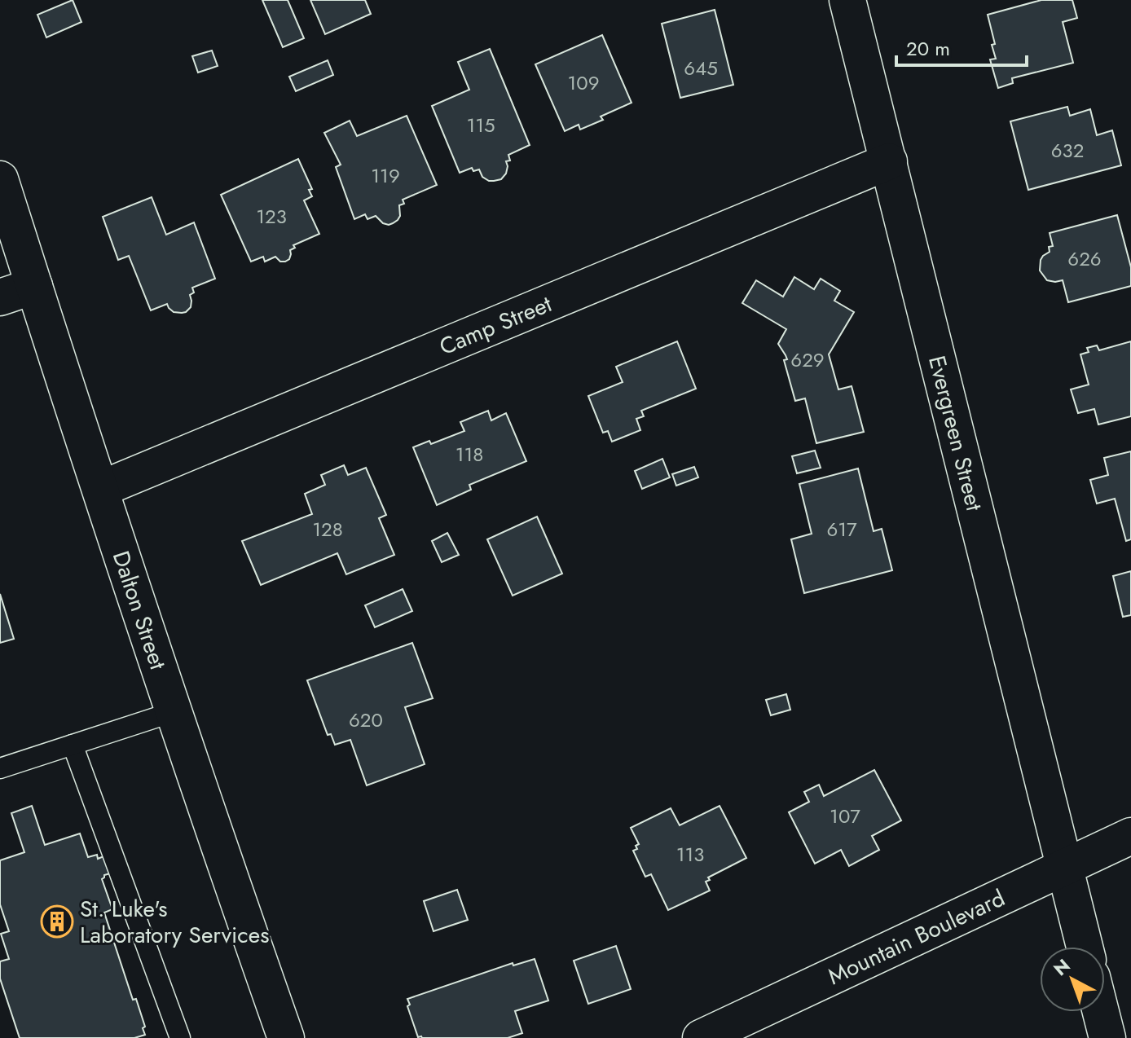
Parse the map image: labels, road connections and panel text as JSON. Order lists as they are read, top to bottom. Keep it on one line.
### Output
{"streets":{"street":["Camp Street","Evergreen Street","Dalton Street","Mountain Boulevard"]},"crossings":[["Camp Street","Evergreen Street"],["Camp Street","Dalton Street"],["Evergreen Street","Mountain Boulevard"]],"places":{"building":["St. Luke's Laboratory Services"]},"house_numbers":["645","109","115","632","119","123","626","629","118","128","617","620","107","113"],"scale_bar":"20 m","north":"top left"}
